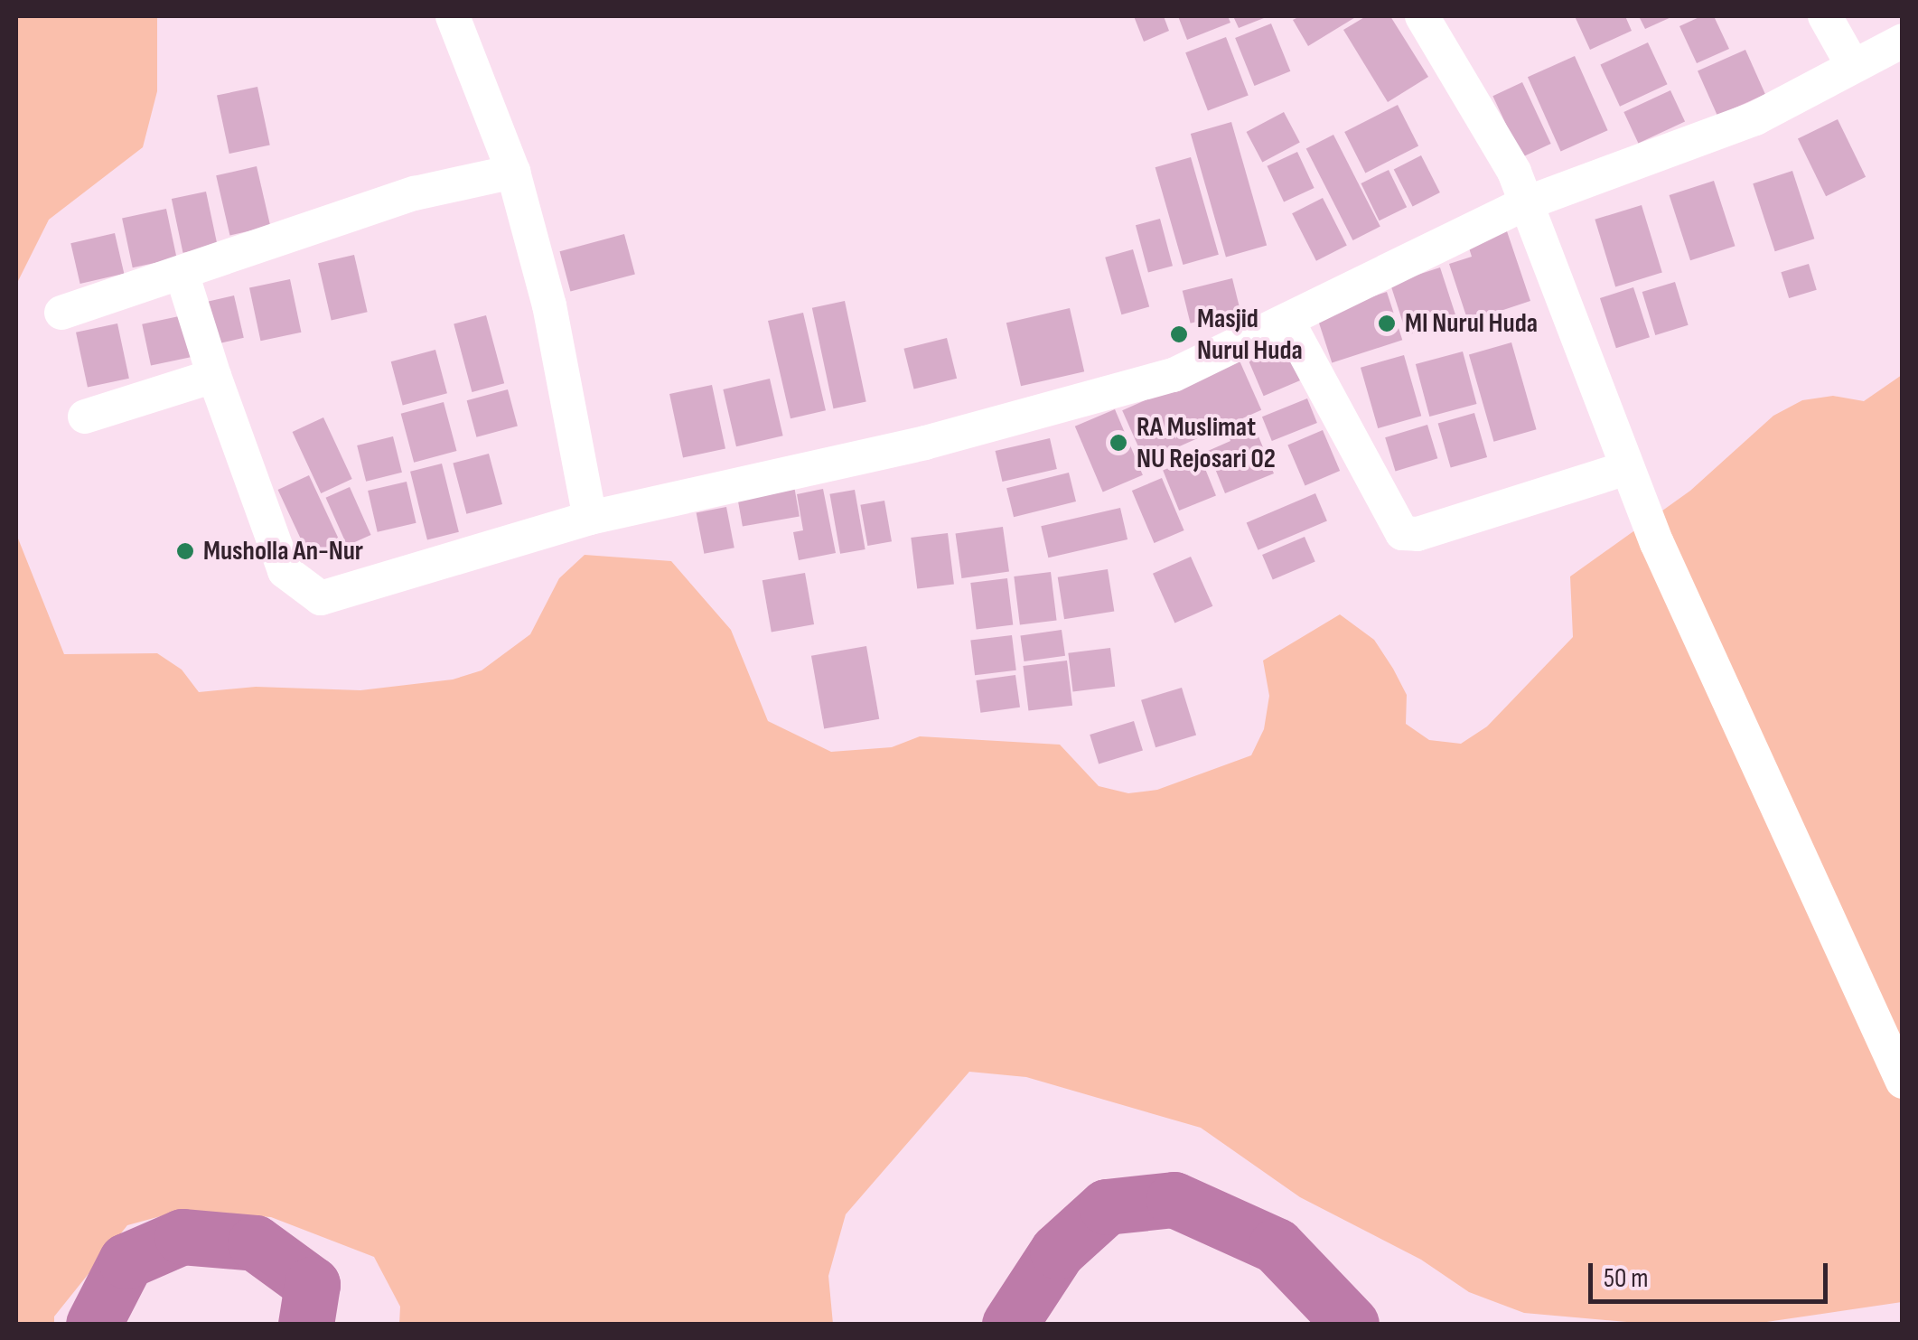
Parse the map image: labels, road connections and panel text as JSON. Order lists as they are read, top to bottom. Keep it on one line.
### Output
{"places":["MI Nurul Huda","Masjid Nurul Huda","RA Muslimat NU Rejosari 02","Musholla An-Nur"],"scale_bar":"50 m"}
